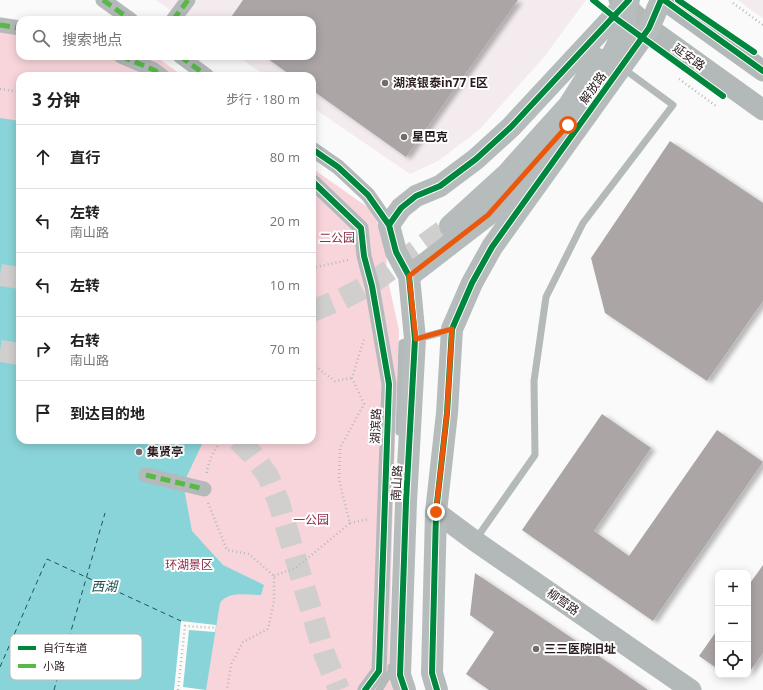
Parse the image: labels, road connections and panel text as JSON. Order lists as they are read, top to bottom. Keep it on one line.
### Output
{"streets":{"main road":["解放路","南山路"],"street":["延安路","湖滨路","柳营路"]},"crossings":[["延安路","解放路"]],"water":["西湖"],"parks":["二公园","一公园","环湖景区"],"places":["湖滨银泰in77 E区","星巴克","集贤亭","三三医院旧址"],"legend":["自行车道","小路"],"page":{"search":"搜索地点","heading":["3 分钟","步行 · 180 m"],"list":[["直行","80 m"],["左转","南山路","20 m"],["左转","10 m"],["右转","南山路","70 m"],"到达目的地"],"map_buttons":["+","−"]}}
